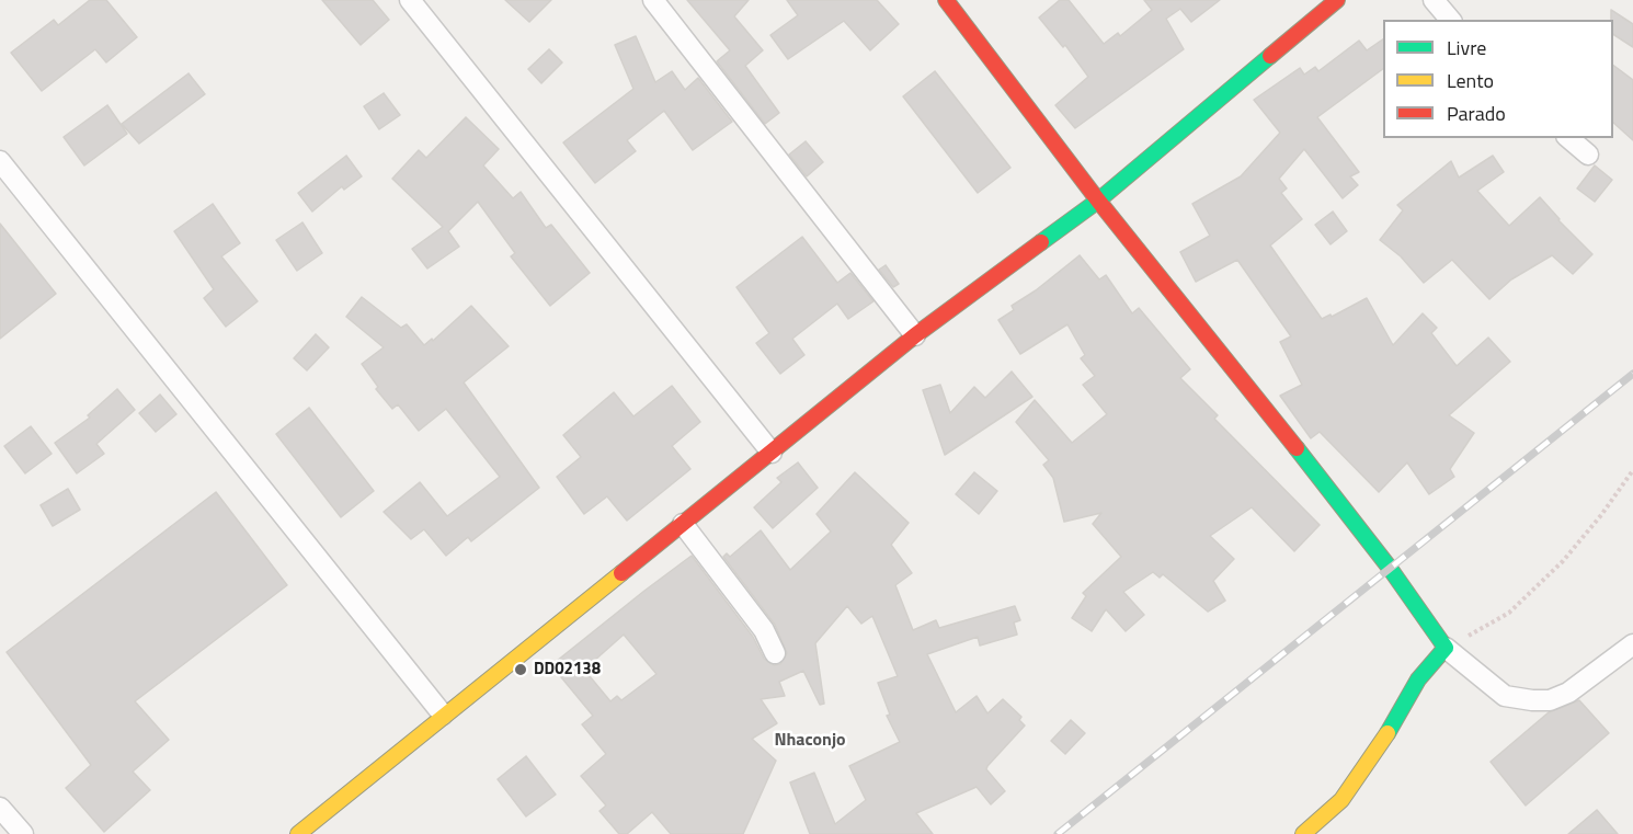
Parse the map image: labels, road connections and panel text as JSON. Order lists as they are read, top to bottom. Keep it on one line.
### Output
{"districts":["Nhaconjo"],"places":["DD02138"],"legend":["Livre","Lento","Parado"]}
